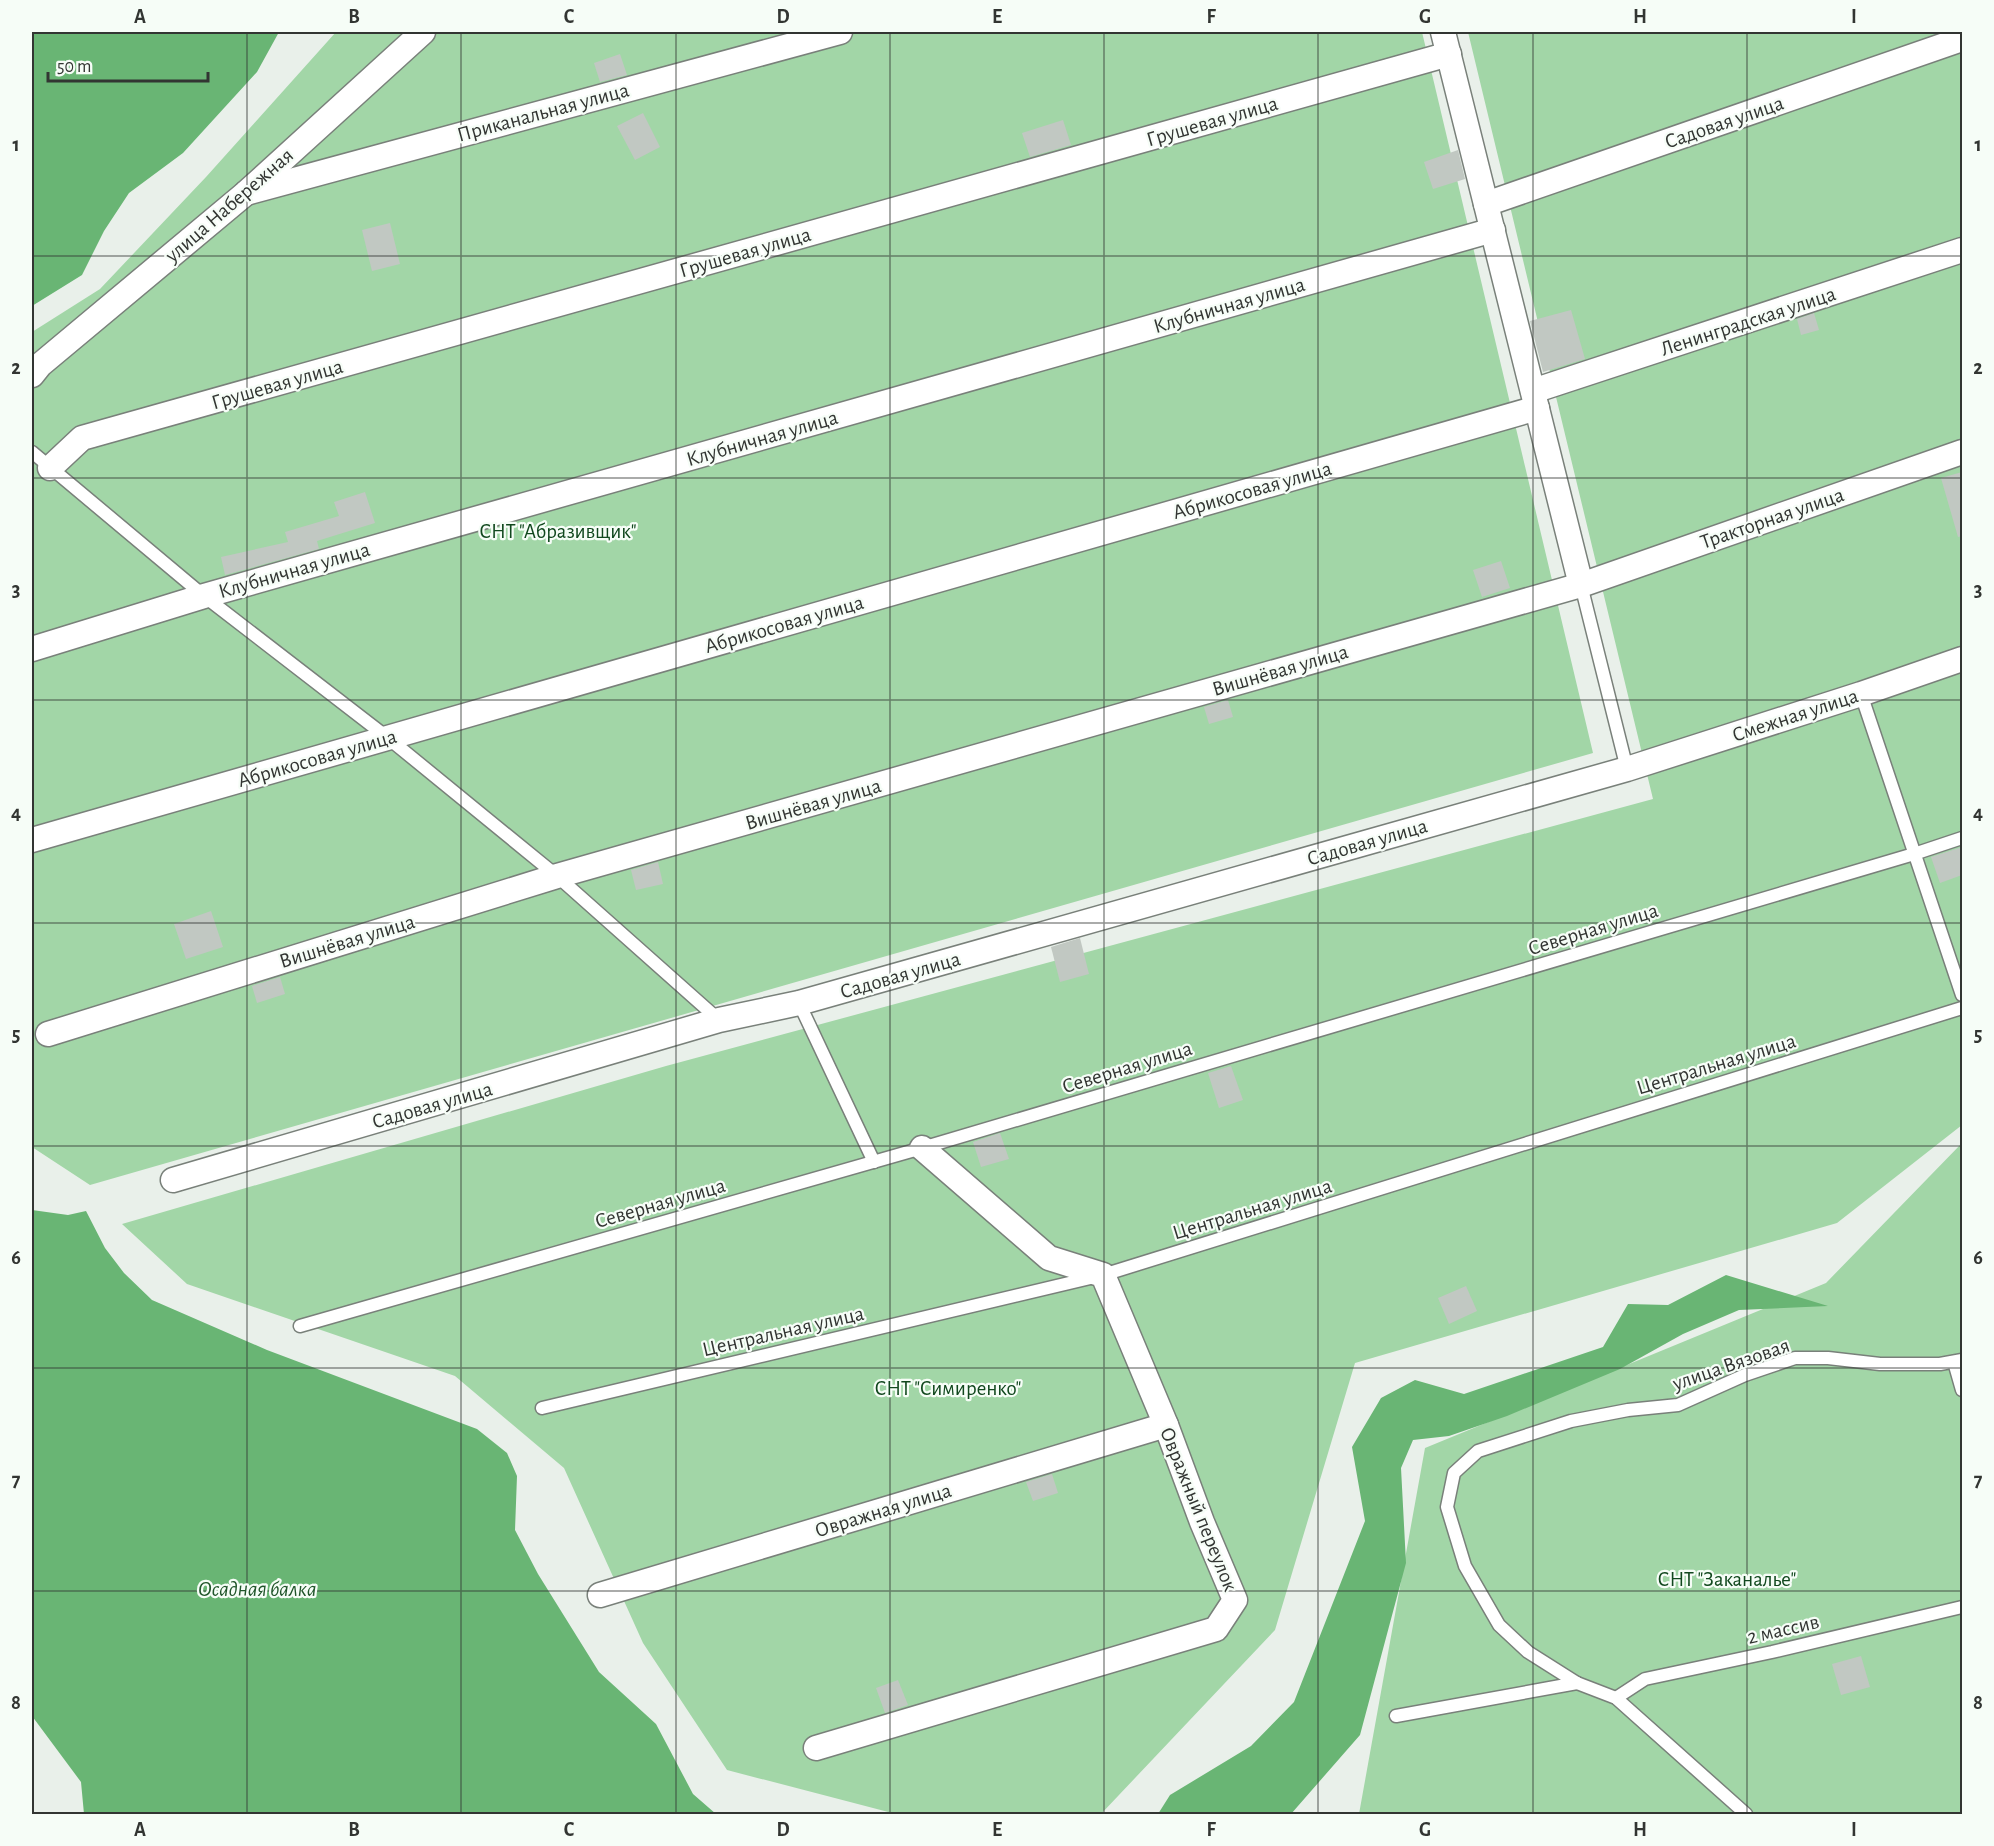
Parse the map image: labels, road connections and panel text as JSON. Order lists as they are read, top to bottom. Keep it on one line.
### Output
{"streets":{"street":["Приканальная улица","Грушевая улица","Садовая улица","улица Набережная","Клубничная улица","Ленинградская улица","Абрикосовая улица","Тракторная улица","Вишнёвая улица","Смежная улица","Овражный переулок","Овражная улица"],"lane":["Северная улица","Центральная улица","улица Вязовая","2 массив"]},"crossings":[["Приканальная улица","улица Набережная"],["Садовая улица","Смежная улица"],["Ленинградская улица","Абрикосовая улица"],["Тракторная улица","Вишнёвая улица"],["Центральная улица","Овражный переулок"],["Овражный переулок","Овражная улица"]],"water":["Осадная балка"],"parks":["СНТ \"Абразивщик\"","СНТ \"Симиренко\"","СНТ \"Заканалье\""],"scale_bar":"50 m","grid":{"columns":["A","B","C","D","E","F","G","H","I"],"rows":["1","2","3","4","5","6","7","8"]}}
